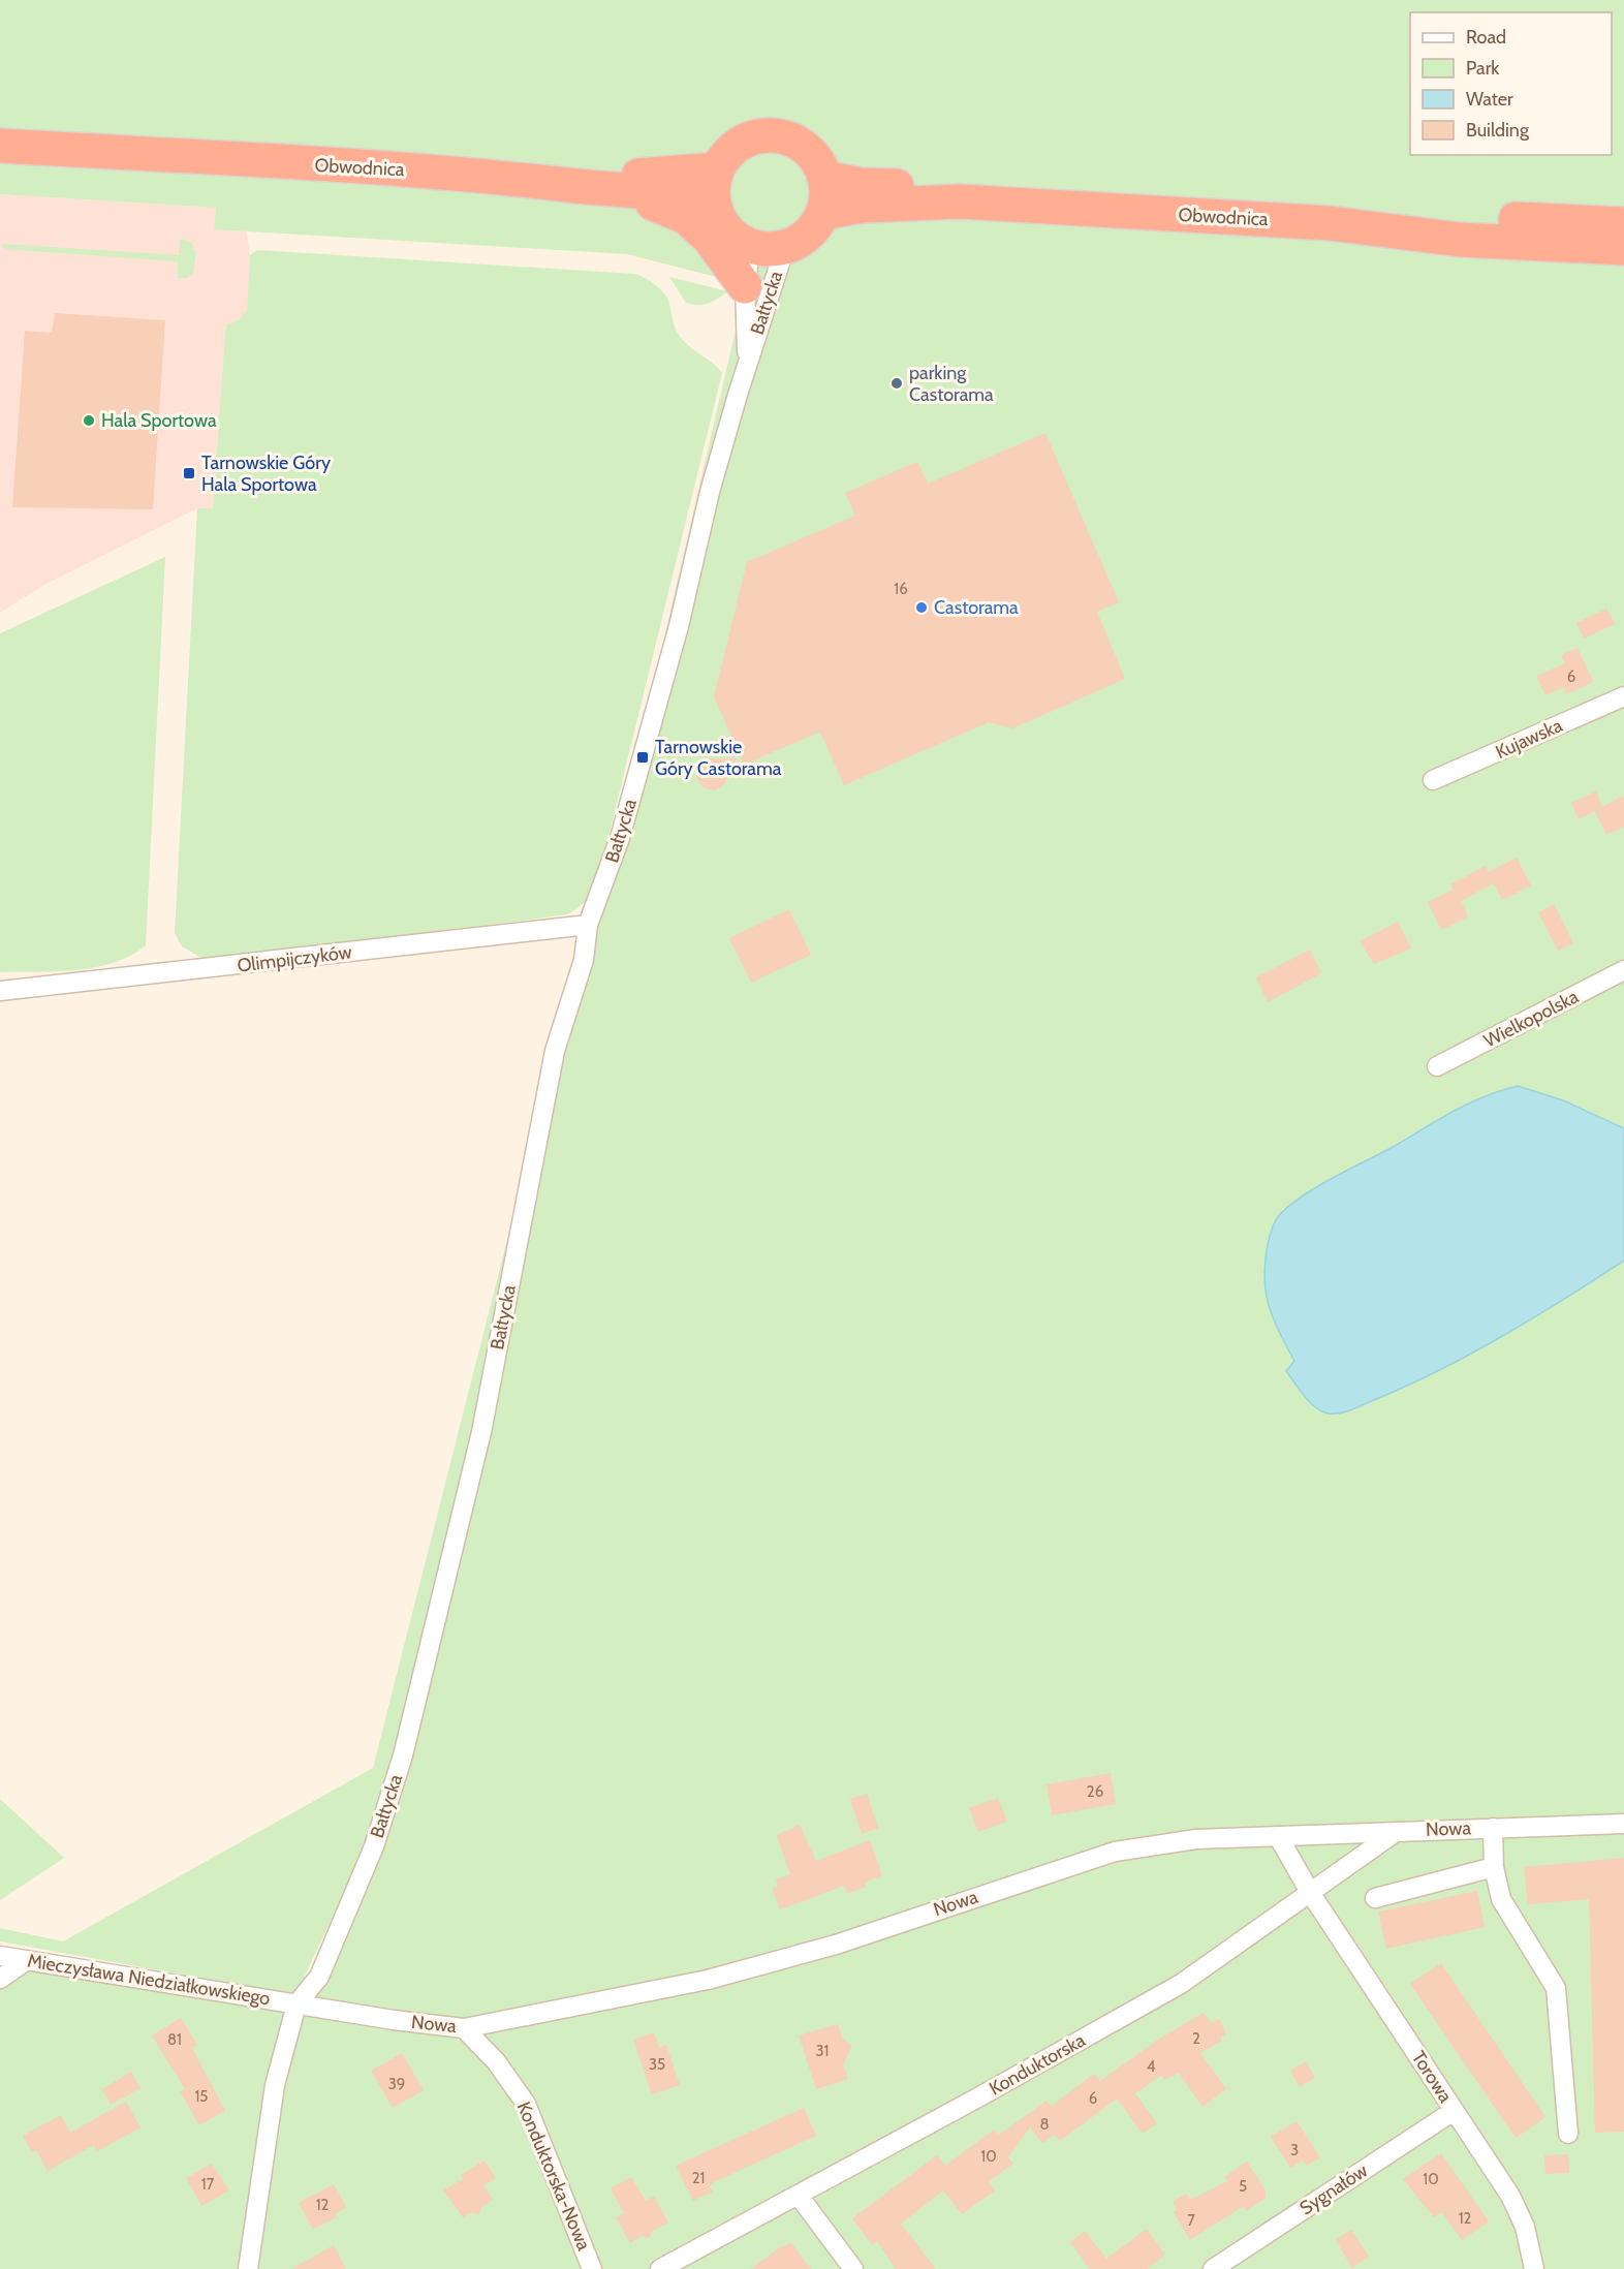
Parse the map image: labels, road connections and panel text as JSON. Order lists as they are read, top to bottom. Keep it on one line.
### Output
{"streets":{"highway":["Obwodnica"],"street":["Bałtycka","Kujawska","Olimpijczyków","Wielkopolska","Nowa","Mieczysława Niedziałkowskiego","Konduktorska","Torowa","Konduktorska-Nowa","Sygnałów"]},"crossings":[["Obwodnica","Bałtycka"],["Bałtycka","Olimpijczyków"],["Bałtycka","Nowa"],["Bałtycka","Mieczysława Niedziałkowskiego"],["Nowa","Mieczysława Niedziałkowskiego"],["Nowa","Konduktorska"],["Nowa","Torowa"],["Nowa","Konduktorska-Nowa"],["Konduktorska","Torowa"],["Torowa","Sygnałów"]],"places":{"other":["parking Castorama","Hala Sportowa","Castorama"],"transit":["Tarnowskie Góry Hala Sportowa","Tarnowskie Góry Castorama"]},"house_numbers":["16","6","26","2","81","31","35","4","39","15","6","8","3","10","21","10","17","5","12","12","7"],"legend":["Road","Park","Water","Building"]}
